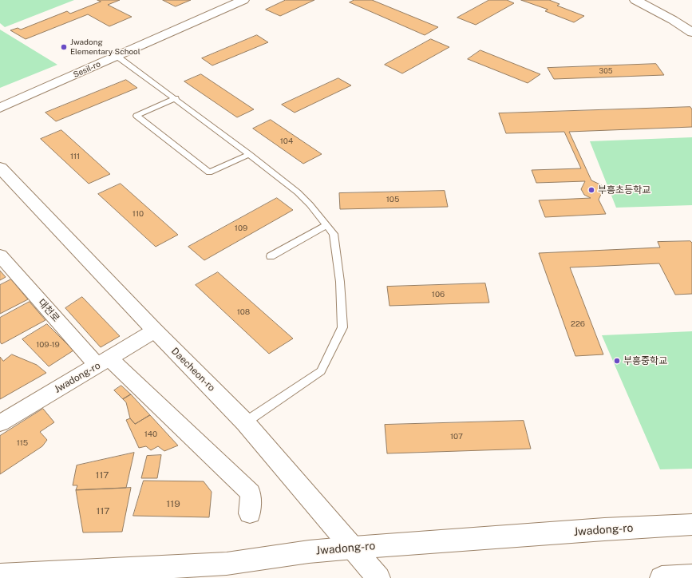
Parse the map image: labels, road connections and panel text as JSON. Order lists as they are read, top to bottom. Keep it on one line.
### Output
{"streets":{"street":["Sesil-ro","대천로","Daecheon-ro","Jwadong-ro"]},"crossings":[["대천로","Jwadong-ro"],["Daecheon-ro","Jwadong-ro"]],"places":["Jwadong Elementary School","부흥초등학교","부흥중학교"],"house_numbers":["305","104","111","105","110","109","106","108","226","109-19","140","107","115","117","119","117"]}
